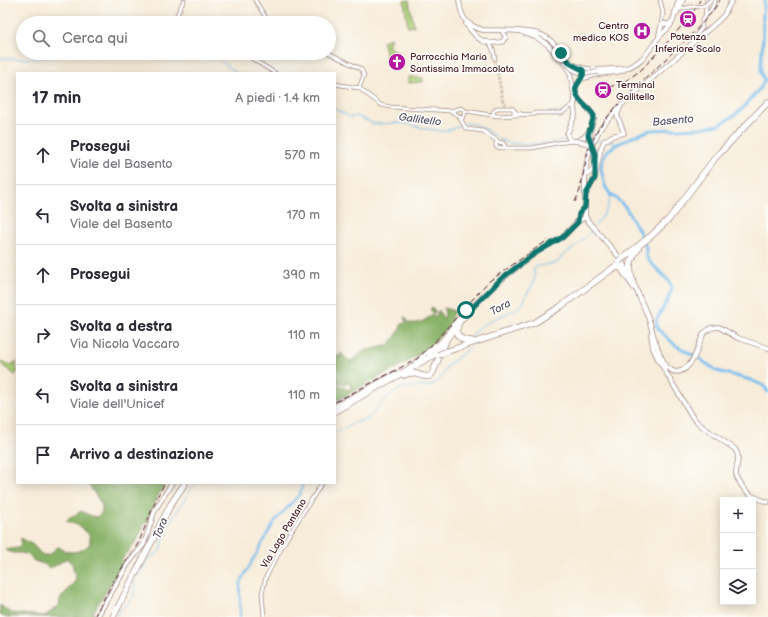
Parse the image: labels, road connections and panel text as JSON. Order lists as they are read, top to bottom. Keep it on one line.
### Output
{"streets":{"street":["Via Lago Pantano"]},"water":["Gallitello","Basento","Tora"],"places":{"station":["Potenza Inferiore Scalo","Terminal Gallitello"],"hospital":["Centro medico KOS"],"church":["Parrocchia Maria Santissima Immacolata"]},"page":{"search":"Cerca qui","heading":["17 min","A piedi · 1.4 km"],"list":[["Prosegui","Viale del Basento","570 m"],["Svolta a sinistra","Viale del Basento","170 m"],["Prosegui","390 m"],["Svolta a destra","Via Nicola Vaccaro","110 m"],["Svolta a sinistra","Viale dell'Unicef","110 m"],"Arrivo a destinazione"],"map_buttons":["+","−"]}}
